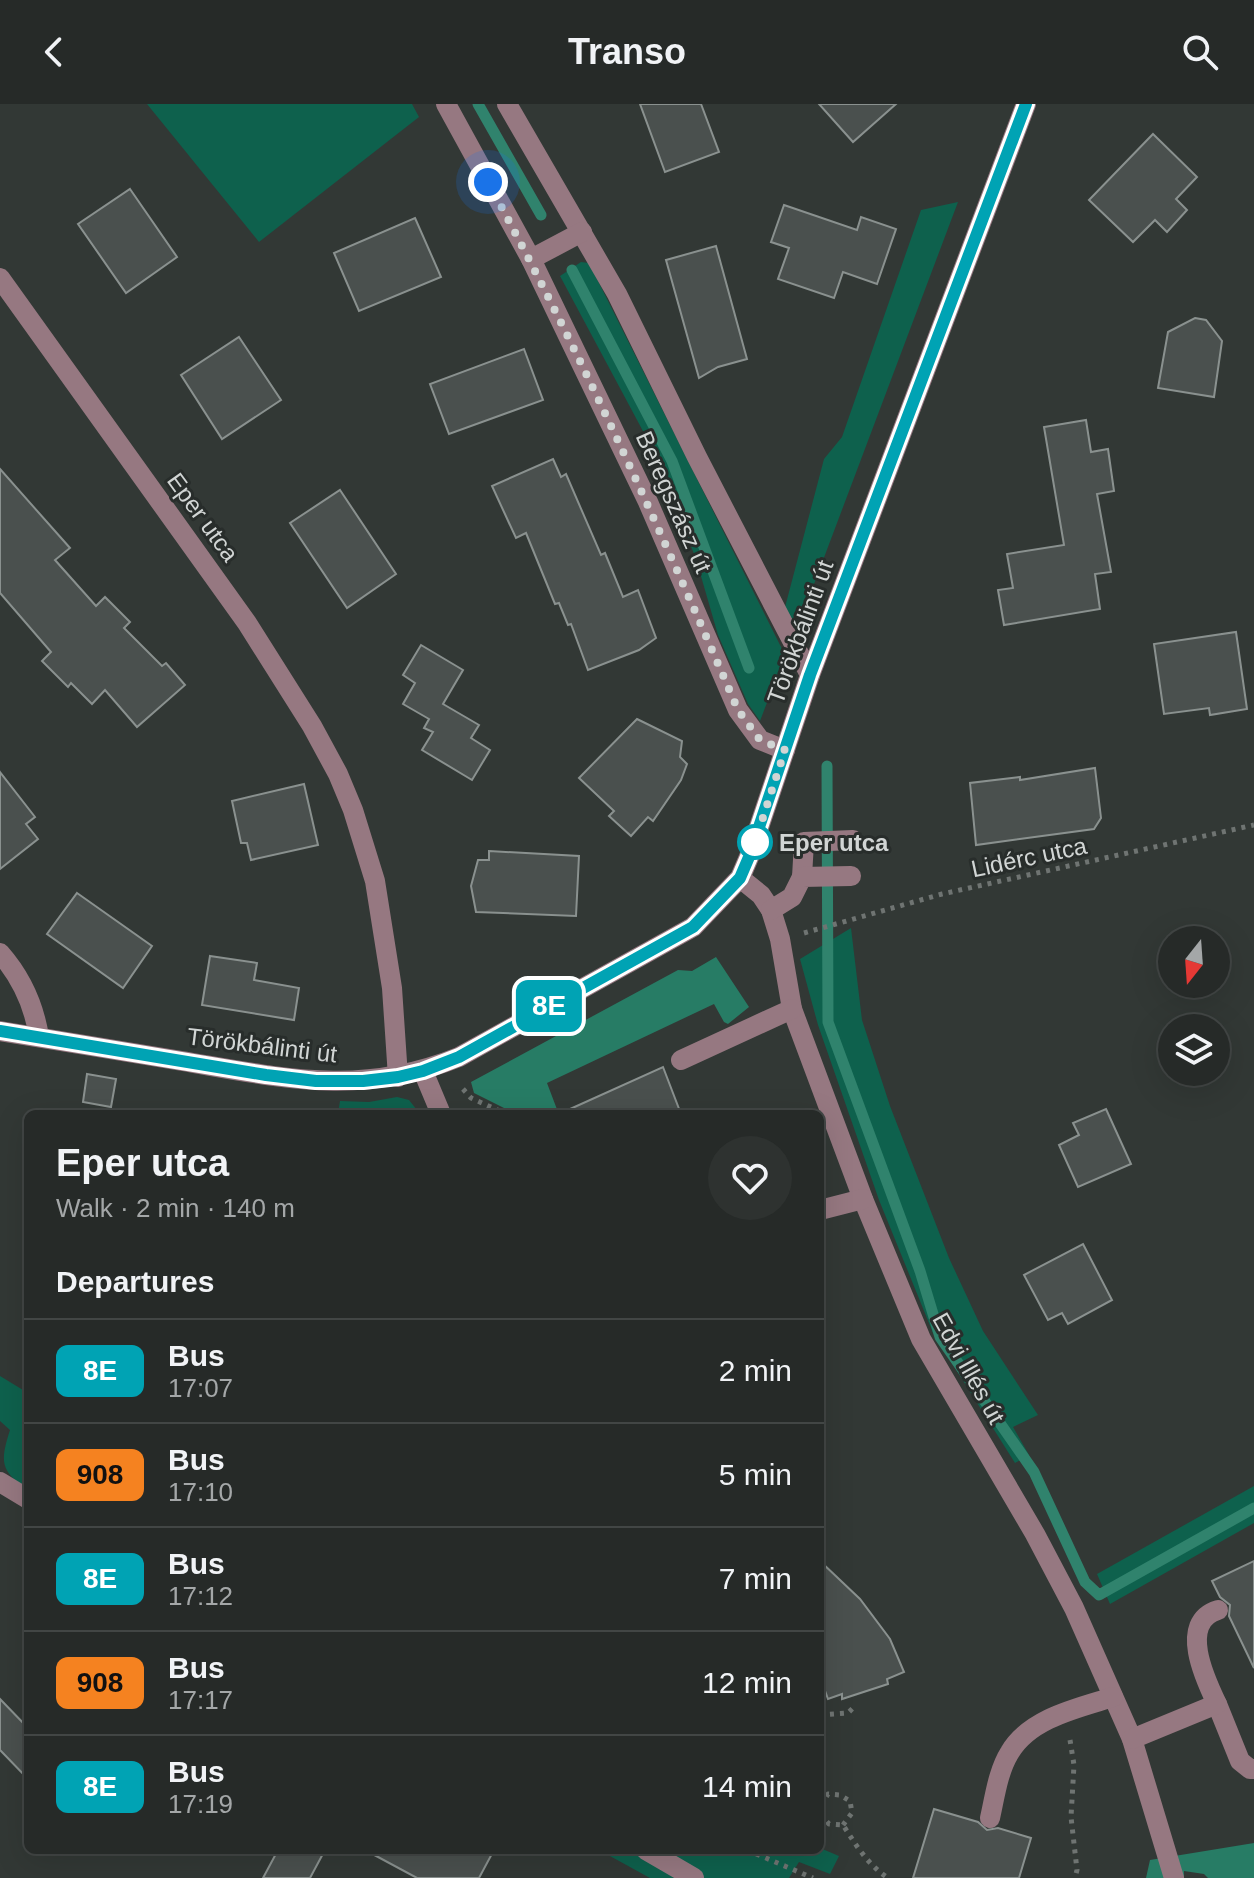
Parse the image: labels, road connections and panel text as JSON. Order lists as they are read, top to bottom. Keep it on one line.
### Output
{"streets":{"street":["Beregszász út","Eper utca","Törökbálinti út","Edvi Illés út"],"path":["Lidérc utca"]},"crossings":[["Beregszász út","Törökbálinti út"],["Eper utca","Törökbálinti út"],["Törökbálinti út","Edvi Illés út"]],"places":["Eper utca"],"lines":["bus line 8E"],"north":"bottom","page":{"header":"Transo","on_map":"8E","heading":[["Eper utca","Walk · 2 min · 140 m"],"Departures"],"list":[{"mark":"8E","name":"Bus","note":"17:07","value":"2 min"},{"mark":"908","name":"Bus","note":"17:10","value":"5 min"},{"mark":"8E","name":"Bus","note":"17:12","value":"7 min"},{"mark":"908","name":"Bus","note":"17:17","value":"12 min"},{"mark":"8E","name":"Bus","note":"17:19","value":"14 min"}]}}
